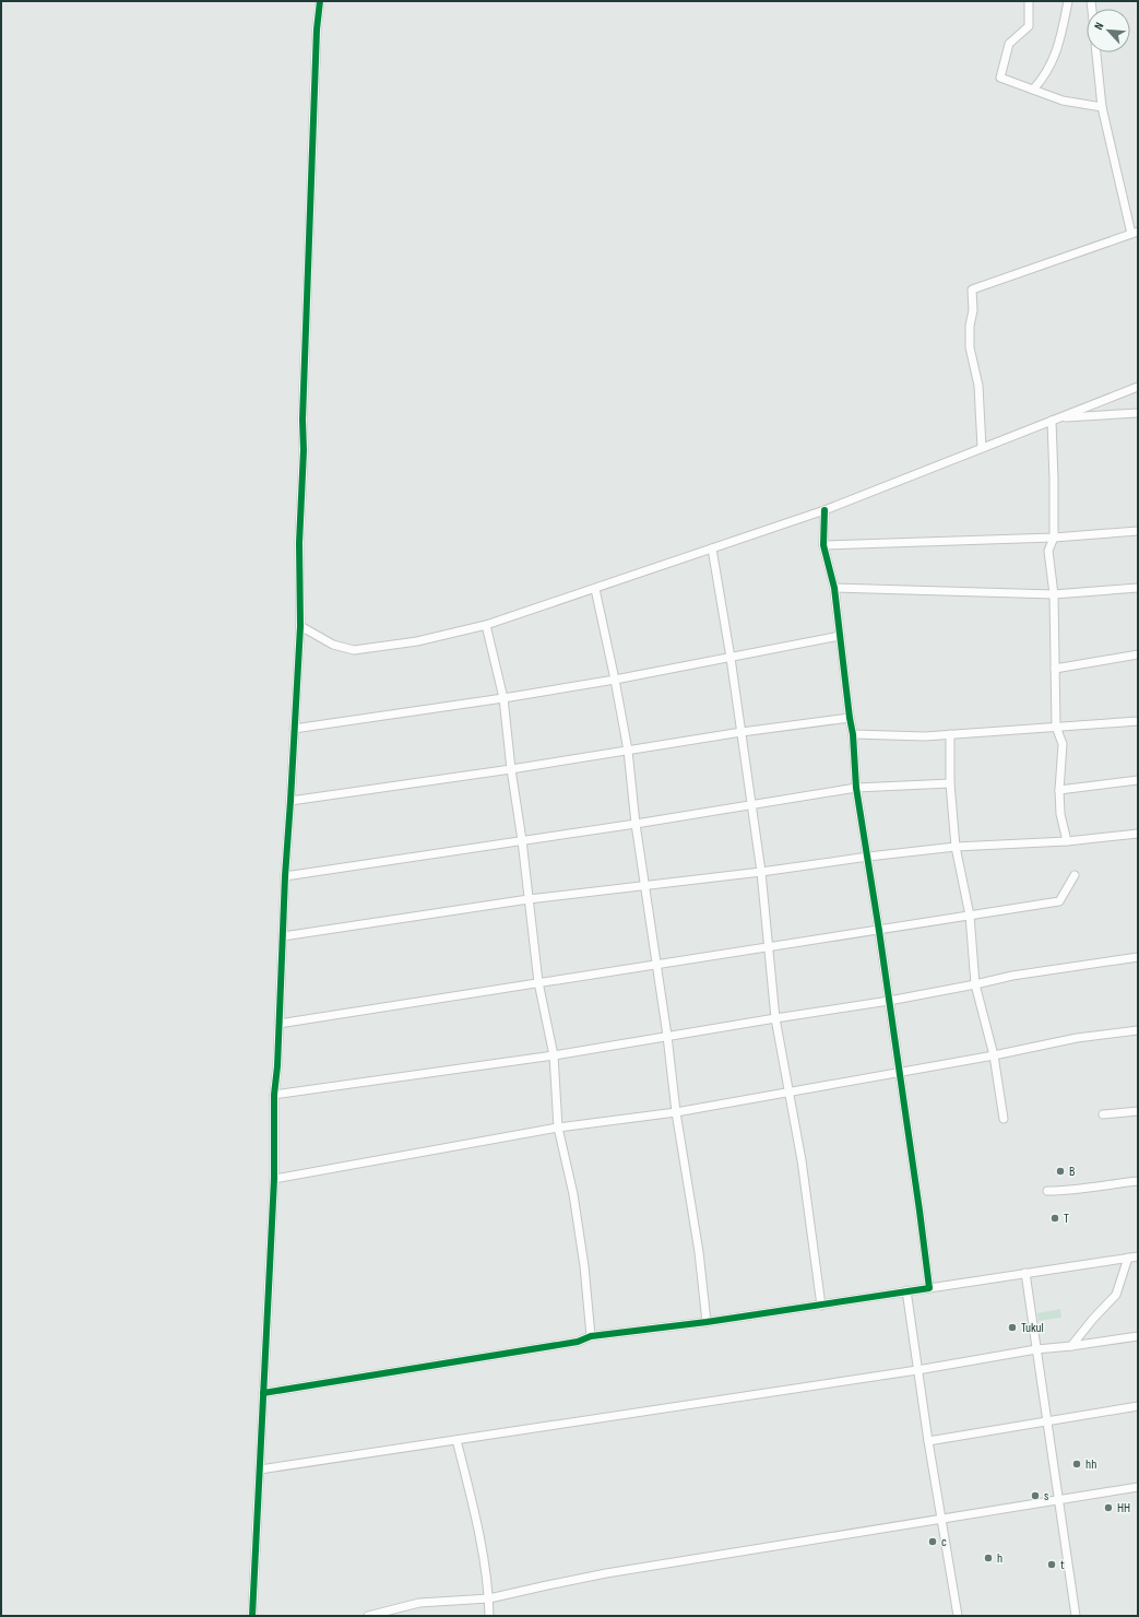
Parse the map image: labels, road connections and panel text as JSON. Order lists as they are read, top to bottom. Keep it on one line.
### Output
{"places":["B","T","Tukul","hh","s","HH","c","h","t"],"north":"top left"}
